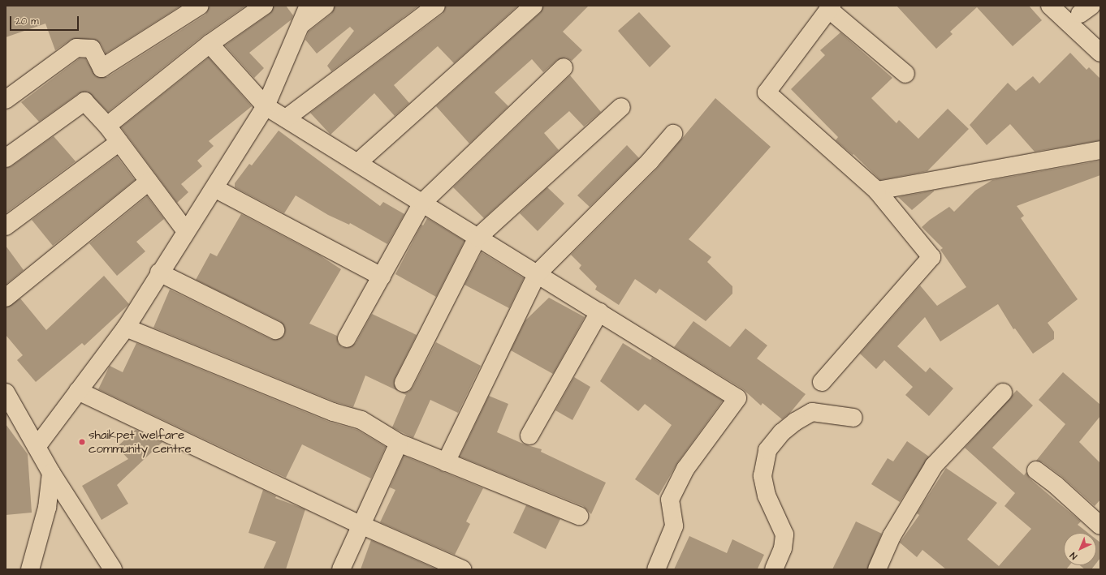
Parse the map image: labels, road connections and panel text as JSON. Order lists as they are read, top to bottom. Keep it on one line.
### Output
{"places":["shaikpet welfare community centre"],"scale_bar":"20 m","north":"bottom left"}
